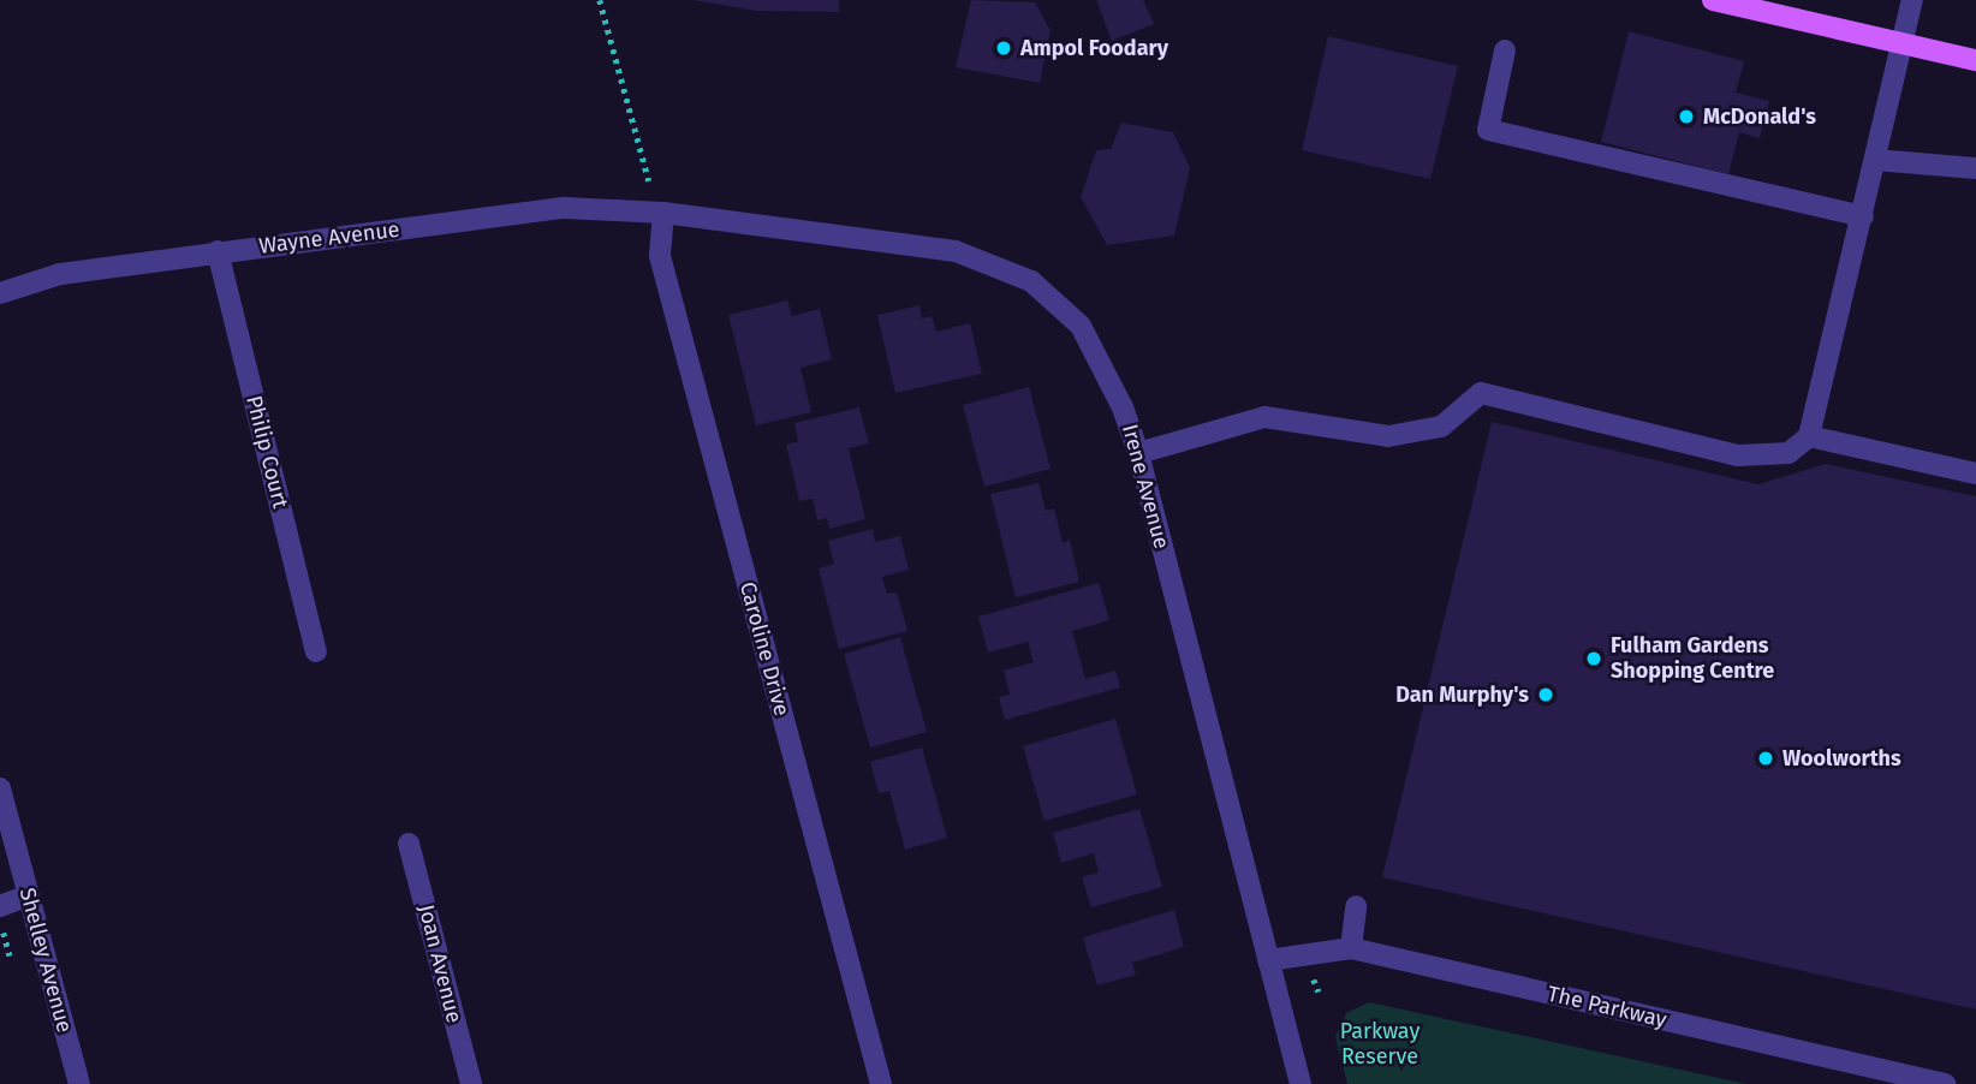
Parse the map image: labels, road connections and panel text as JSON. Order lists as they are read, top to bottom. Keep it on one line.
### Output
{"streets":{"street":["Wayne Avenue","Philip Court","Irene Avenue","Caroline Drive","Shelley Avenue","Joan Avenue","The Parkway"]},"crossings":[["Wayne Avenue","Philip Court"],["Wayne Avenue","Irene Avenue"],["Wayne Avenue","Caroline Drive"],["Irene Avenue","Caroline Drive"],["Irene Avenue","The Parkway"]],"parks":["Parkway Reserve"],"places":["Ampol Foodary","McDonald's","Fulham Gardens Shopping Centre","Dan Murphy's","Woolworths"]}
